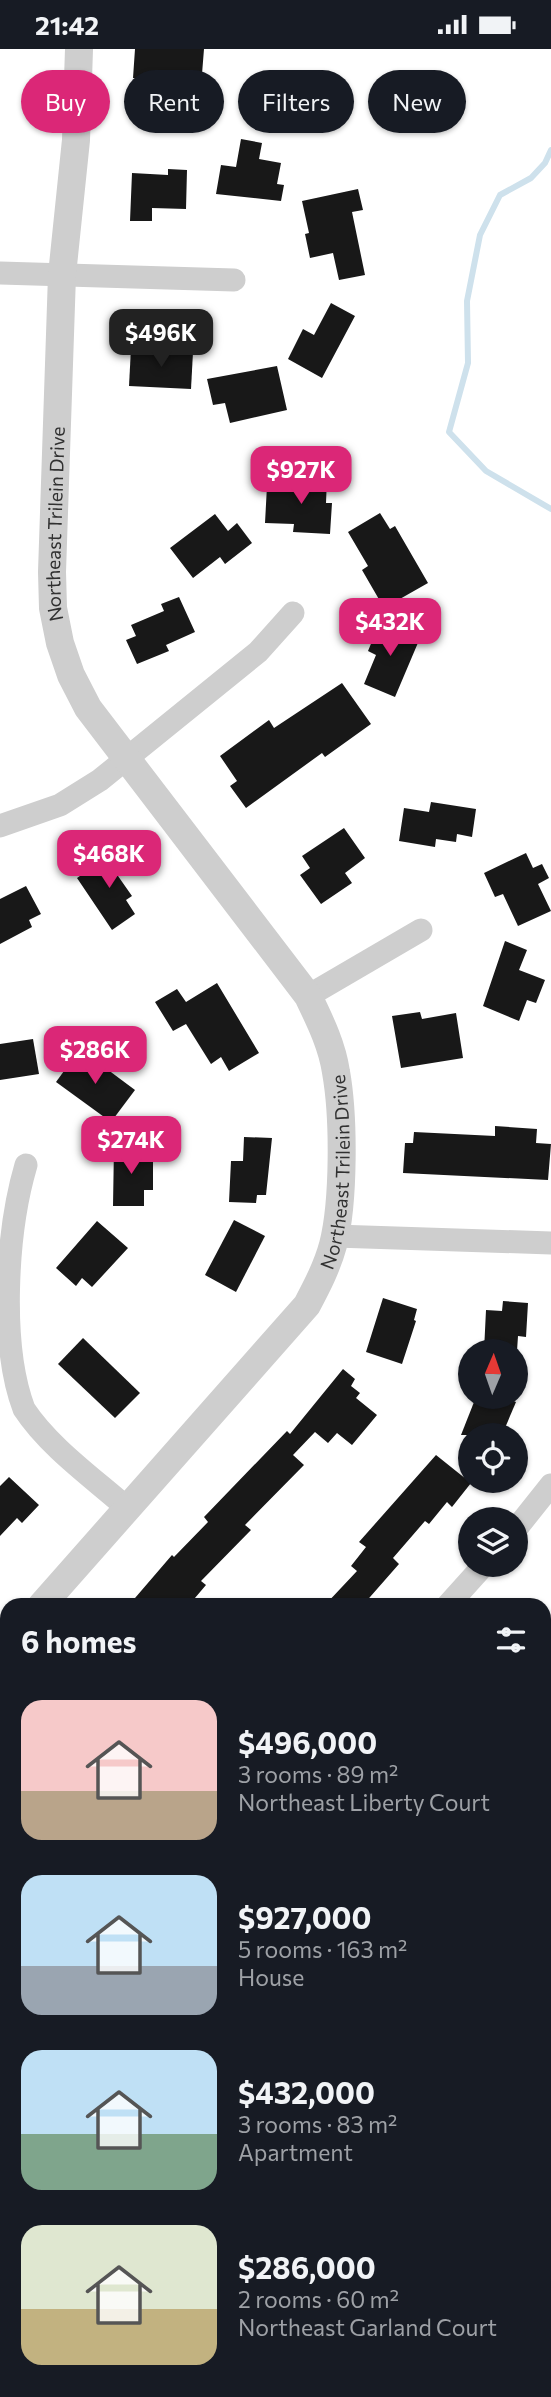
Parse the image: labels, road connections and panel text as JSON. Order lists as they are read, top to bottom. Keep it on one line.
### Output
{"streets":{"street":["Northeast Trilein Drive"]},"north":"top","page":{"status":"21:42","chip":["Buy","Rent","Filters","New"],"price":["$496K","$927K","$432K","$468K","$286K","$274K"],"heading":"6 homes","list":[{"name":"$496,000","note":"3 rooms · 89 m² · Northeast Liberty Court"},{"name":"$927,000","note":"5 rooms · 163 m² · House"},{"name":"$432,000","note":"3 rooms · 83 m² · Apartment"},{"name":"$286,000","note":"2 rooms · 60 m² · Northeast Garland Court"}]}}
